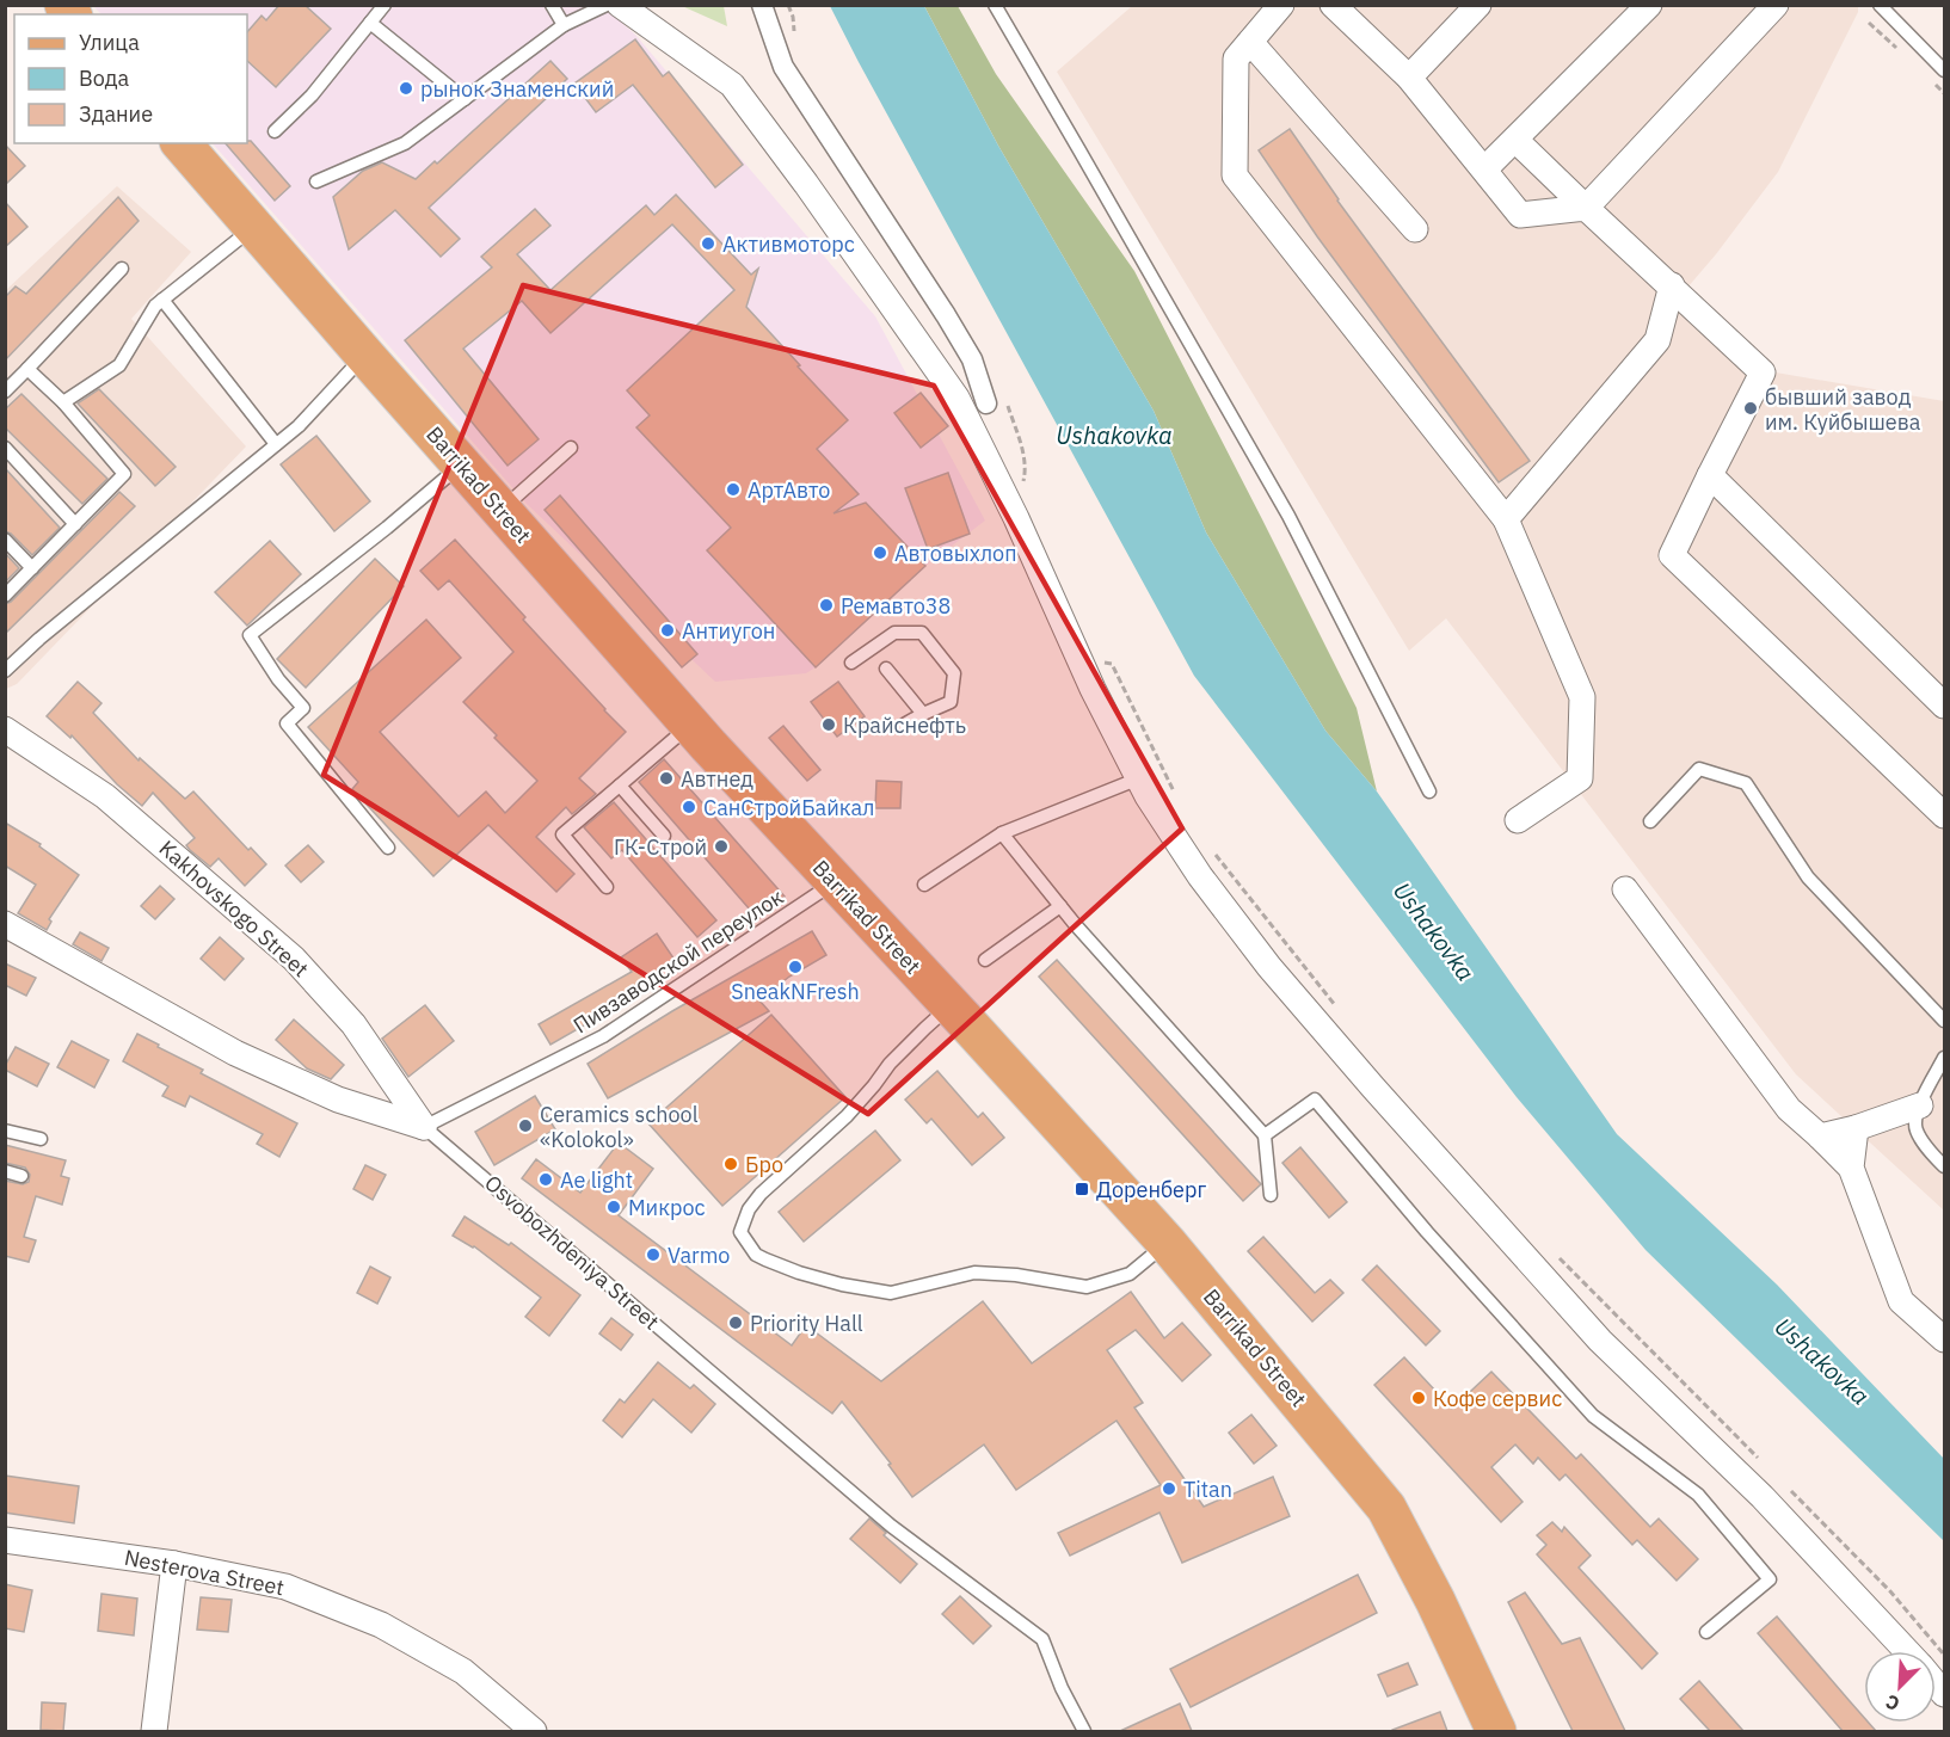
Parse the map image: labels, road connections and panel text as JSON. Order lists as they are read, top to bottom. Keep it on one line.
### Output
{"streets":{"main road":["Barrikad Street"],"street":["Kakhovskogo Street","Osvobozhdeniya Street","Nesterova Street"],"lane":["Пивзаводской переулок"]},"crossings":[["Barrikad Street","Пивзаводской переулок"],["Kakhovskogo Street","Пивзаводской переулок"],["Kakhovskogo Street","Osvobozhdeniya Street"],["Пивзаводской переулок","Osvobozhdeniya Street"]],"water":["Ushakovka"],"places":{"other":["рынок Знаменский","Активмоторс","бывший завод им. Куйбышева","АртАвто","Автовыхлоп","Ремавто38","Антиугон","Крайснефть","Автнед","СанСтройБайкал","ГК-Строй","SneakNFresh","Ceramics school «Kolokol»","Бро","Ae light","Микрос","Varmo","Priority Hall","Кофе сервис","Titan"],"transit":["Доренберг"]},"legend":["Улица","Вода","Здание"],"north":"bottom left"}
